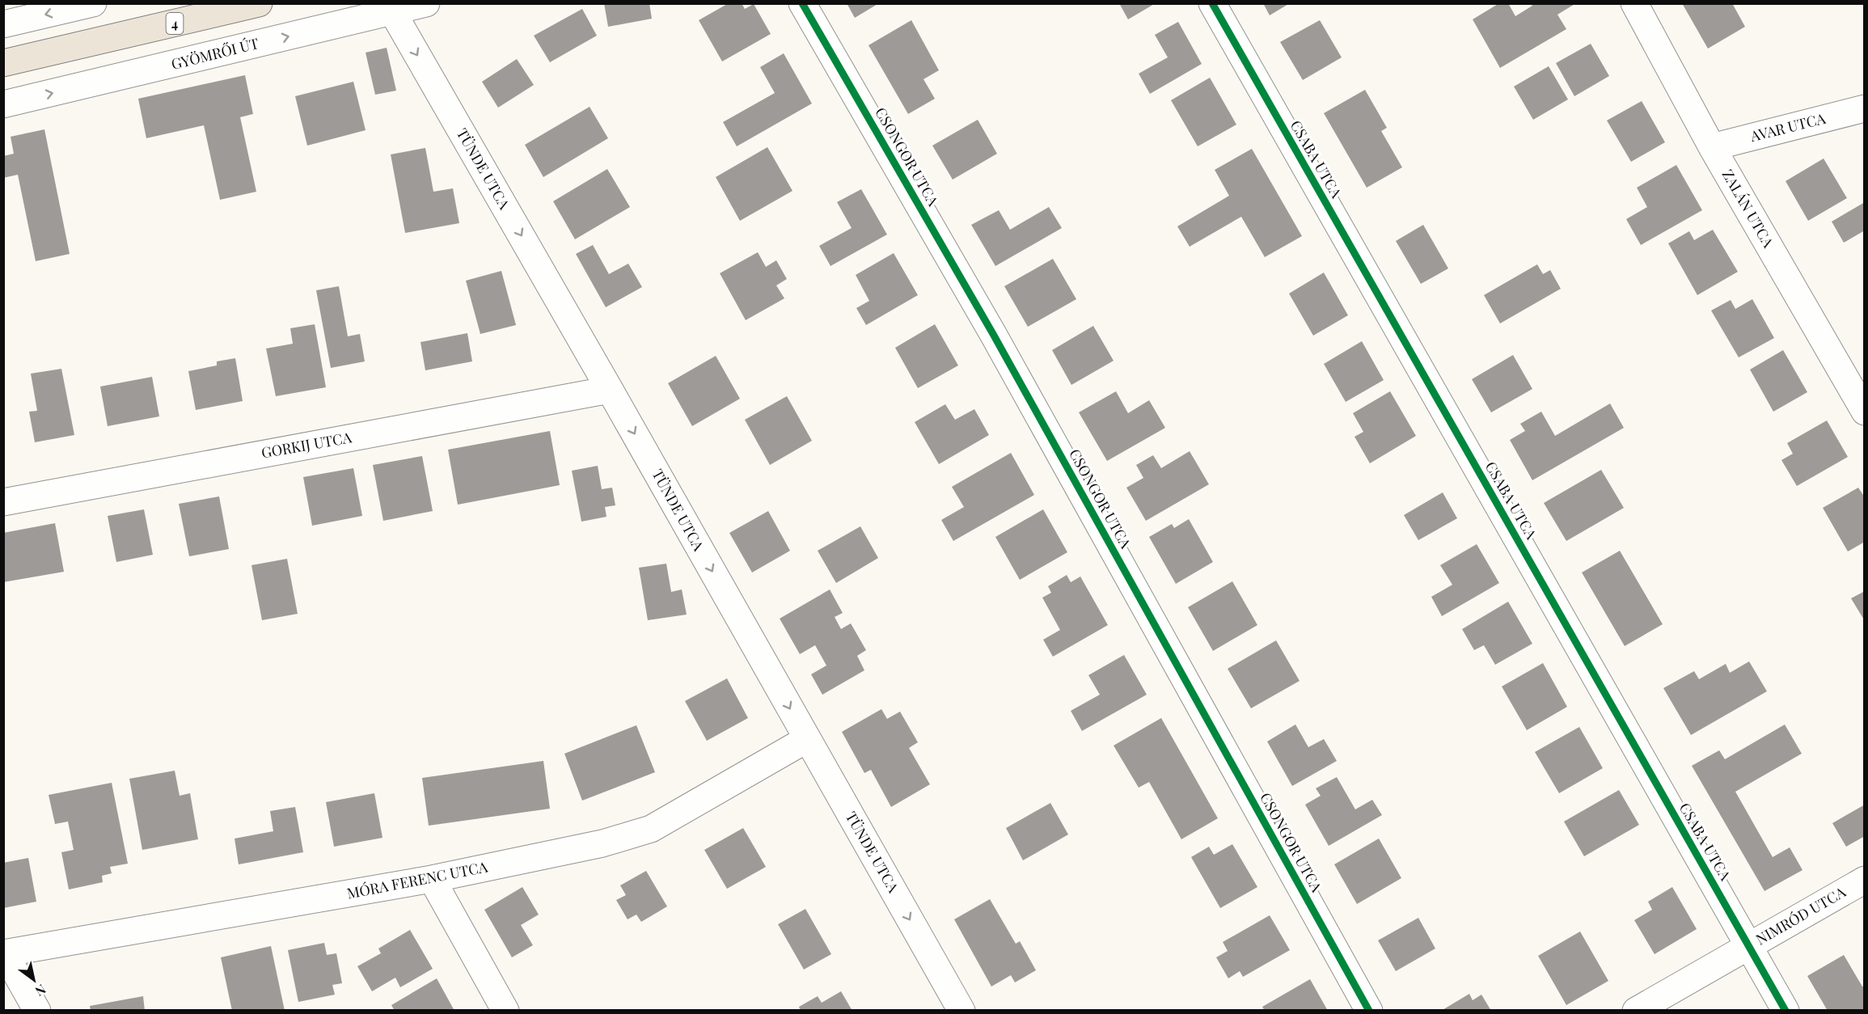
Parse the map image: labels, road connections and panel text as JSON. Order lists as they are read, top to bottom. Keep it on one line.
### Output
{"streets":{"main road":["4"],"street":["GYÖMRŐI ÚT","AVAR UTCA","CSONGOR UTCA","CSABA UTCA","TÜNDE UTCA","ZALÁN UTCA","GORKIJ UTCA","MÓRA FERENC UTCA","NIMRÓD UTCA"]},"crossings":[["GYÖMRŐI ÚT","TÜNDE UTCA"],["AVAR UTCA","ZALÁN UTCA"],["CSABA UTCA","NIMRÓD UTCA"],["TÜNDE UTCA","GORKIJ UTCA"],["TÜNDE UTCA","MÓRA FERENC UTCA"]],"one_way":["GYÖMRŐI ÚT","TÜNDE UTCA"],"north":"bottom right"}
